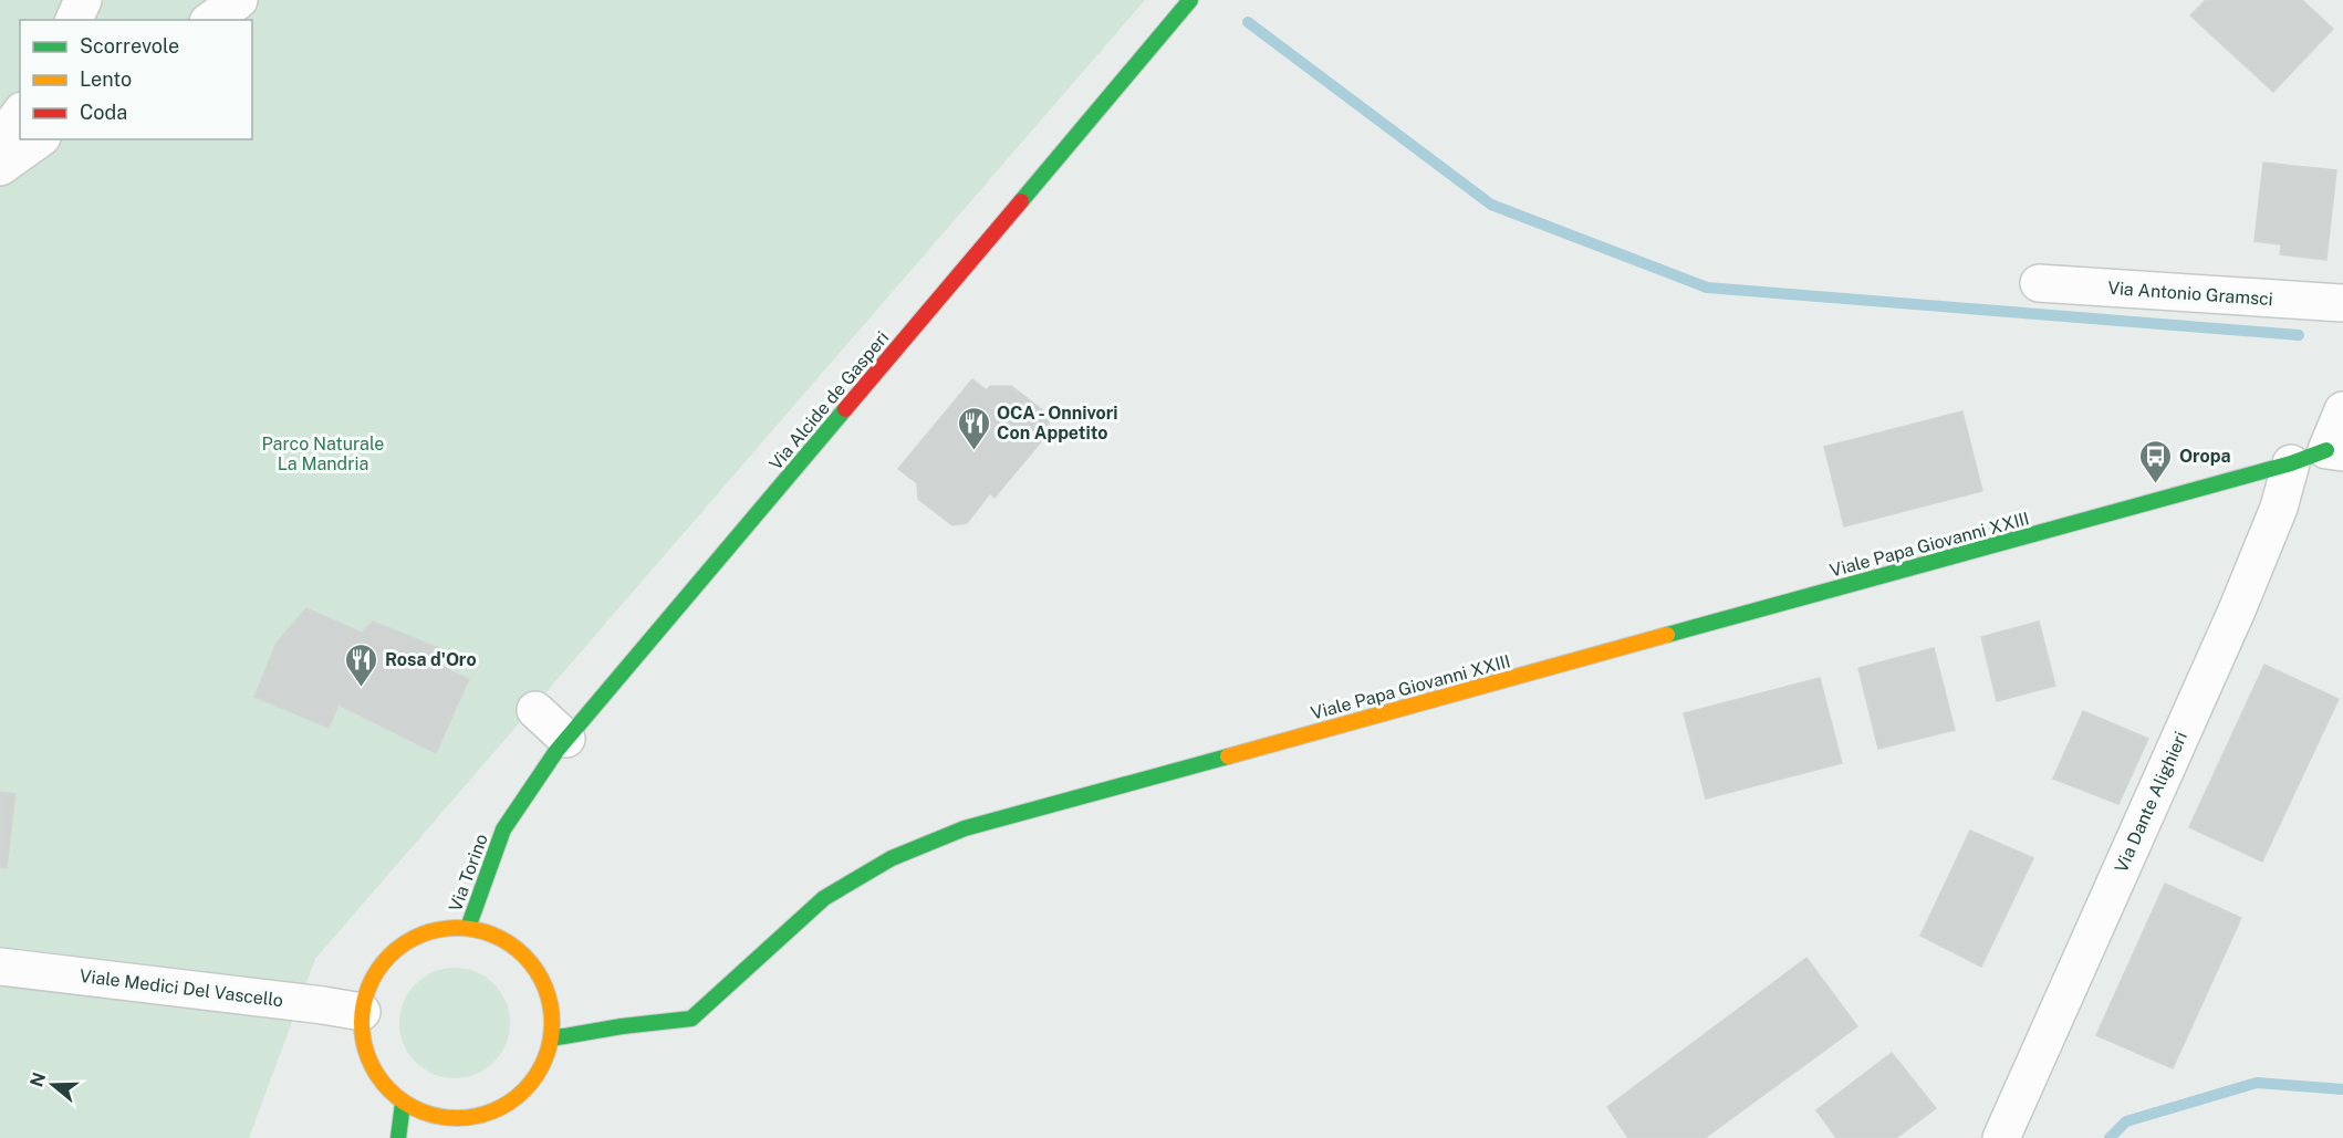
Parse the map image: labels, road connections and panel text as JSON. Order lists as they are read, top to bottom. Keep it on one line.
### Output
{"streets":{"street":["Via Antonio Gramsci","Via Alcide de Gasperi","Viale Papa Giovanni XXIII","Via Dante Alighieri","Via Torino","Viale Medici Del Vascello"]},"crossings":[["Via Alcide de Gasperi","Via Torino"],["Viale Papa Giovanni XXIII","Via Dante Alighieri"],["Viale Papa Giovanni XXIII","Via Torino"],["Viale Papa Giovanni XXIII","Viale Medici Del Vascello"],["Via Torino","Viale Medici Del Vascello"]],"parks":["Parco Naturale La Mandria"],"places":{"restaurant":["OCA - Onnivori Con Appetito","Rosa d'Oro"],"bus stop":["Oropa"]},"legend":["Scorrevole","Lento","Coda"],"north":"left"}
